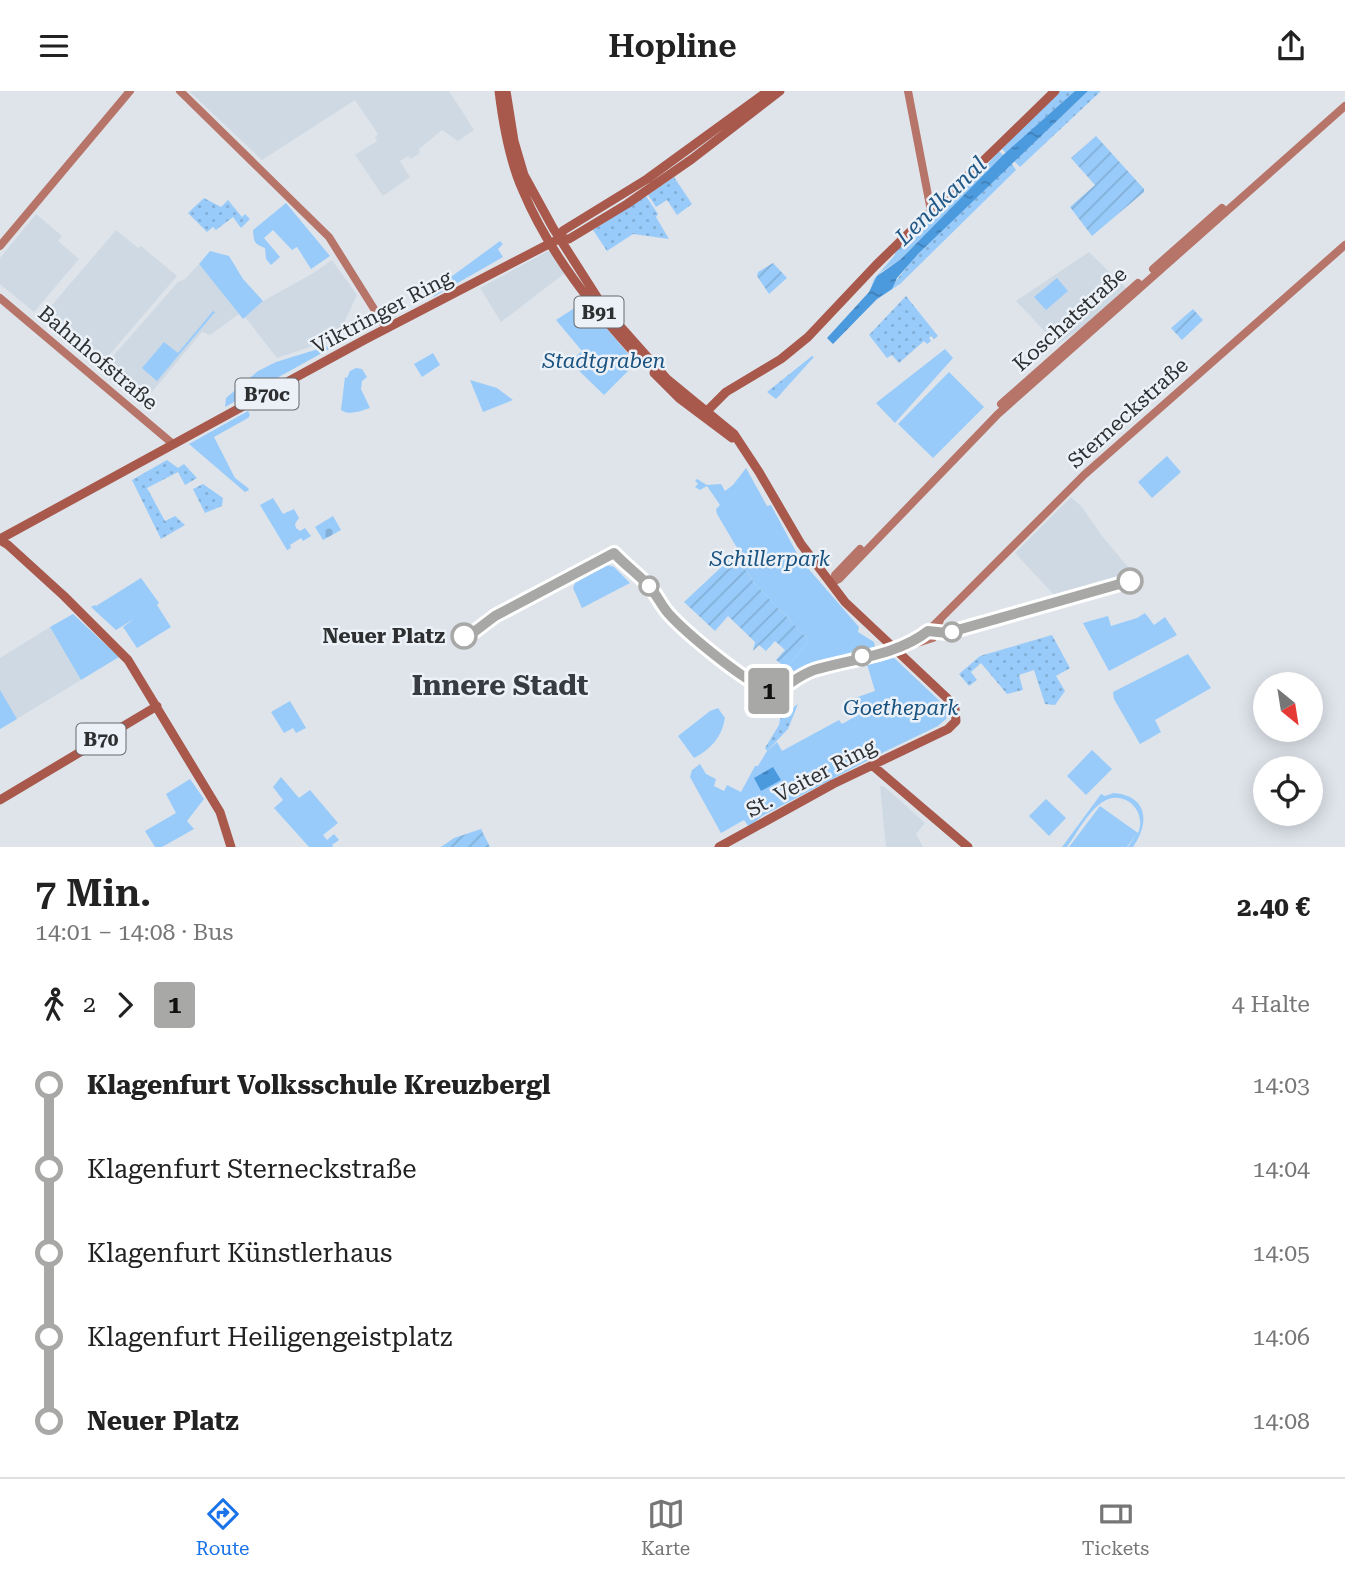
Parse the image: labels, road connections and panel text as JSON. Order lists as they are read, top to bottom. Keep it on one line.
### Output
{"streets":{"main road":["Viktringer Ring","B91","B70c","B70","St. Veiter Ring"],"street":["Koschatstraße","Bahnhofstraße","Sterneckstraße"]},"crossings":[["Viktringer Ring","B91"],["Viktringer Ring","Bahnhofstraße"],["Viktringer Ring","B70c"],["B70c","B70"],["Sterneckstraße","St. Veiter Ring"]],"districts":["Innere Stadt"],"water":["Lendkanal"],"parks":["Stadtgraben","Schillerpark","Goethepark"],"places":["Neuer Platz"],"lines":["bus line 1"],"north":"bottom right","page":{"header":"Hopline","on_map":"1","heading":["7 Min.","14:01 – 14:08 · Bus","2.40 €"],"legs":["2","1","4 Halte"],"list":[{"name":"Klagenfurt Volksschule Kreuzbergl","value":"14:03"},{"name":"Klagenfurt Sterneckstraße","value":"14:04"},{"name":"Klagenfurt Künstlerhaus","value":"14:05"},{"name":"Klagenfurt Heiligengeistplatz","value":"14:06"},{"name":"Neuer Platz","value":"14:08"}],"tabs":["Route","Karte","Tickets"]}}
